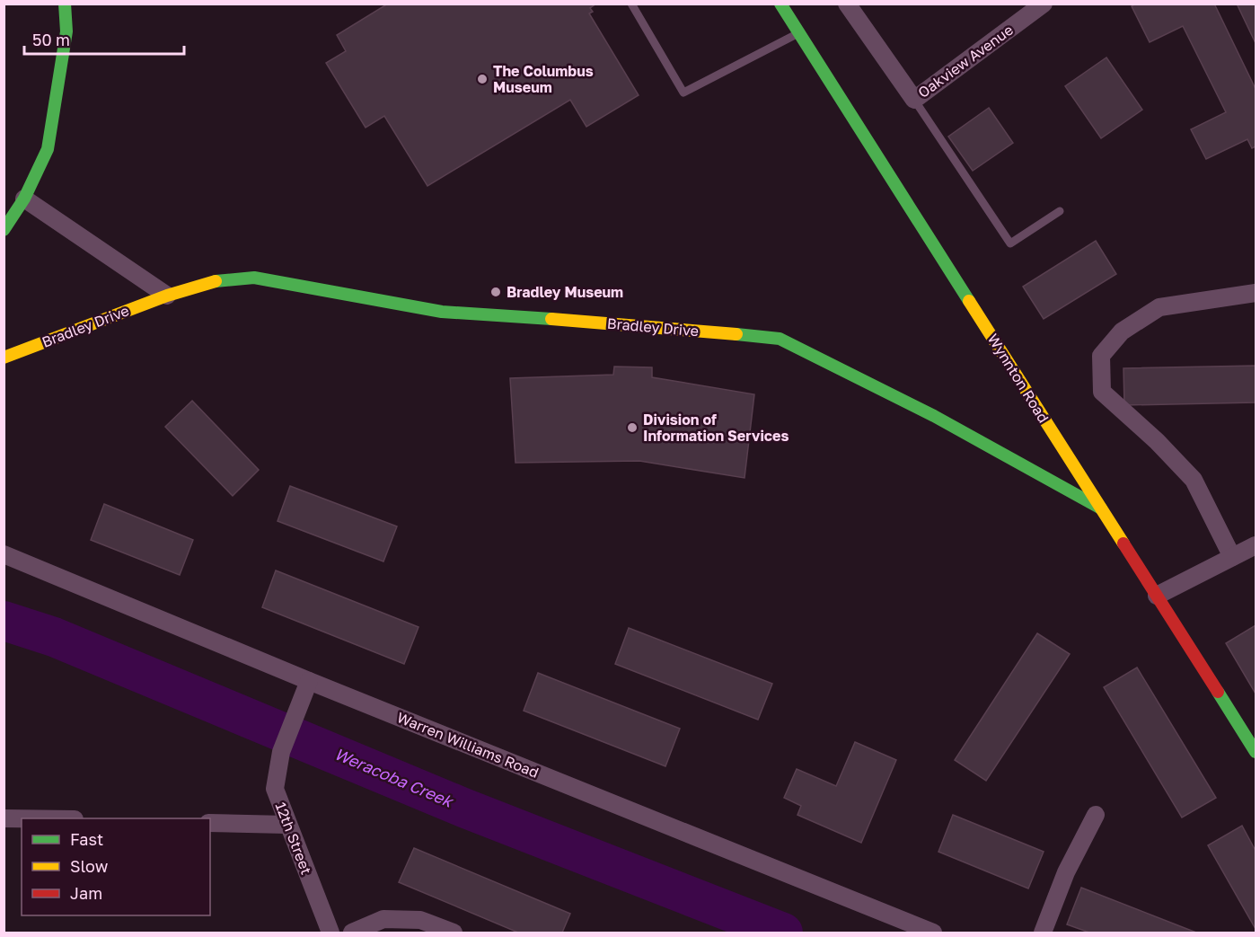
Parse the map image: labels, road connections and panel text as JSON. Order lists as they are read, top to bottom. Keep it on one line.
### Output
{"streets":{"street":["Oakview Avenue","Bradley Drive","Wynnton Road","Warren Williams Road","12th Street"]},"crossings":[["Bradley Drive","Wynnton Road"],["Warren Williams Road","12th Street"]],"water":["Weracoba Creek"],"places":["The Columbus Museum","Bradley Museum","Division of Information Services"],"legend":["Fast","Slow","Jam"],"scale_bar":"50 m"}
